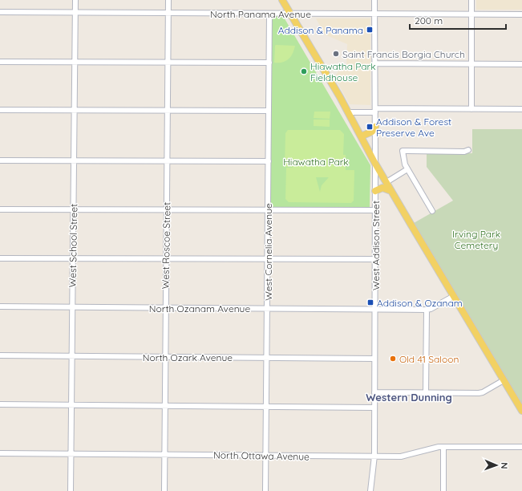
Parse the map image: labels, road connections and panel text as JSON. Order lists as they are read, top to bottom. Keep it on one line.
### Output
{"streets":{"street":["North Panama Avenue","West School Street","West Roscoe Street","West Addison Street","West Cornelia Avenue","North Ozanam Avenue","North Ozark Avenue","North Ottawa Avenue"]},"crossings":[["North Panama Avenue","West School Street"],["North Panama Avenue","West Roscoe Street"],["North Panama Avenue","West Addison Street"],["North Panama Avenue","West Cornelia Avenue"],["West School Street","North Ozanam Avenue"],["West School Street","North Ozark Avenue"],["West School Street","North Ottawa Avenue"],["West Roscoe Street","North Ozanam Avenue"],["West Roscoe Street","North Ozark Avenue"],["West Roscoe Street","North Ottawa Avenue"],["West Addison Street","North Ozanam Avenue"],["West Addison Street","North Ozark Avenue"],["West Addison Street","North Ottawa Avenue"],["West Cornelia Avenue","North Ozanam Avenue"],["West Cornelia Avenue","North Ozark Avenue"],["West Cornelia Avenue","North Ottawa Avenue"]],"districts":["Western Dunning"],"parks":["Hiawatha Park","Irving Park Cemetery"],"places":{"transit":["Addison & Panama","Addison & Forest Preserve Ave","Addison & Ozanam"],"other":["Saint Francis Borgia Church","Hiawatha Park Fieldhouse","Old 41 Saloon"]},"scale_bar":"200 m","north":"right"}
